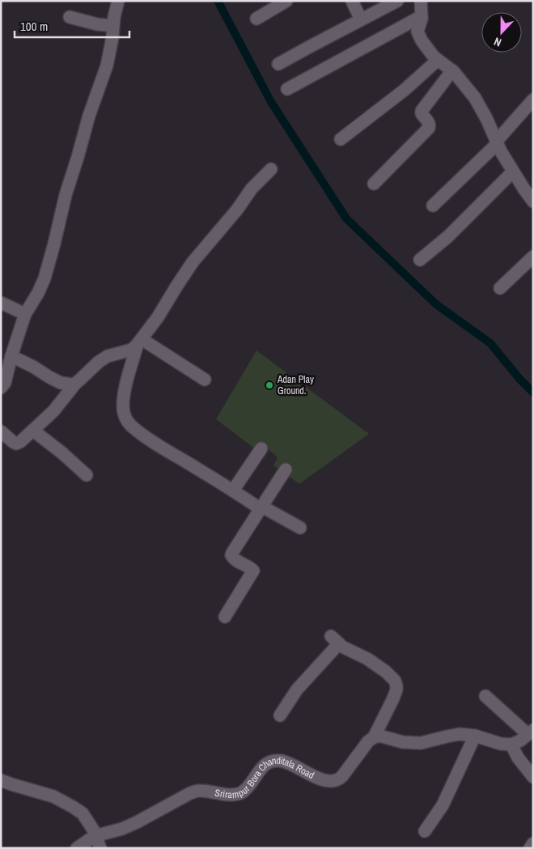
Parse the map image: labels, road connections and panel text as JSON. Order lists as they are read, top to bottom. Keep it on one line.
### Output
{"streets":{"street":["Srirampur Bora Chanditala Road"]},"places":["Adan Play Ground."],"scale_bar":"100 m","north":"bottom"}
